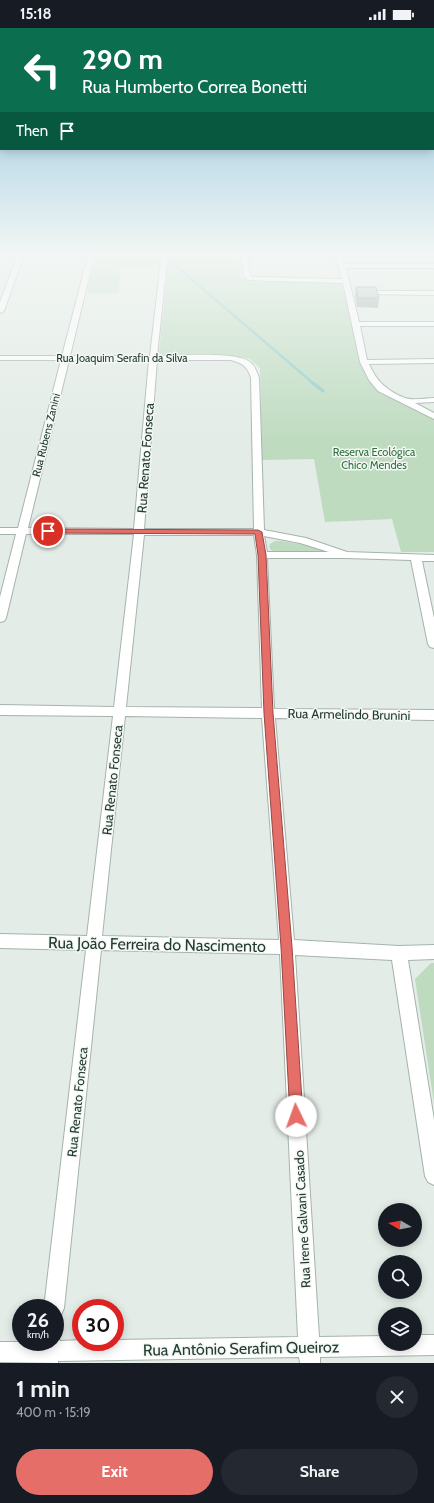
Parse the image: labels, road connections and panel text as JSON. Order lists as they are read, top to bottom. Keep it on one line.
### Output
{"streets":{"street":["Rua Joaquim Serafin da Silva","Rua Rubens Zanini","Rua Renato Fonseca","Rua Armelindo Brunini","Rua João Ferreira do Nascimento","Rua Irene Galvani Casado","Rua Antônio Serafim Queiroz"]},"crossings":[["Rua Joaquim Serafin da Silva","Rua Rubens Zanini"],["Rua Joaquim Serafin da Silva","Rua Renato Fonseca"],["Rua Joaquim Serafin da Silva","Rua Irene Galvani Casado"],["Rua Renato Fonseca","Rua Armelindo Brunini"],["Rua Renato Fonseca","Rua João Ferreira do Nascimento"],["Rua Armelindo Brunini","Rua Irene Galvani Casado"],["Rua João Ferreira do Nascimento","Rua Irene Galvani Casado"],["Rua Irene Galvani Casado","Rua Antônio Serafim Queiroz"]],"parks":["Reserva Ecológica Chico Mendes"],"north":"left","page":{"status":"15:18","turn":["290 m","Rua Humberto Correa Bonetti"],"then":"Then","speed":"26 km/h","limit":"30","heading":["1 min","400 m · 15:19"],"buttons":["Exit","Share"]}}
